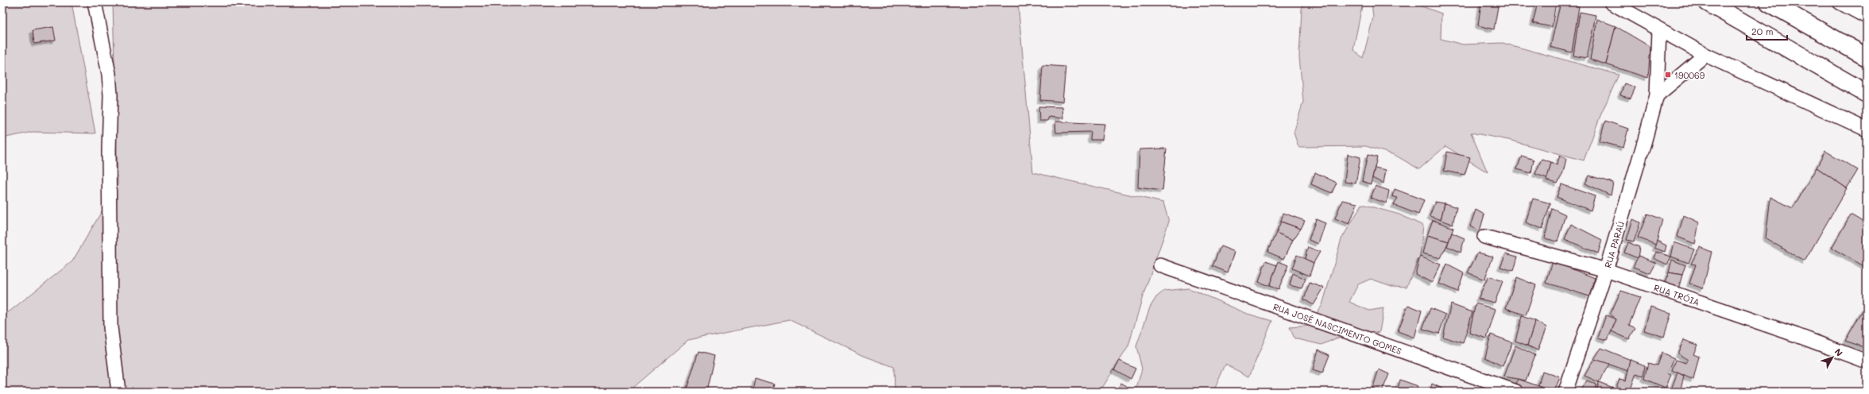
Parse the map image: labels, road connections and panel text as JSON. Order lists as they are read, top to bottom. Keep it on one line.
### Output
{"streets":{"street":["RUA PARAÚ","RUA TRÓIA","RUA JOSÉ NASCIMENTO GOMES"]},"crossings":[["RUA PARAÚ","RUA TRÓIA"]],"places":{"transit":["190069"]},"scale_bar":"20 m","north":"top right"}
